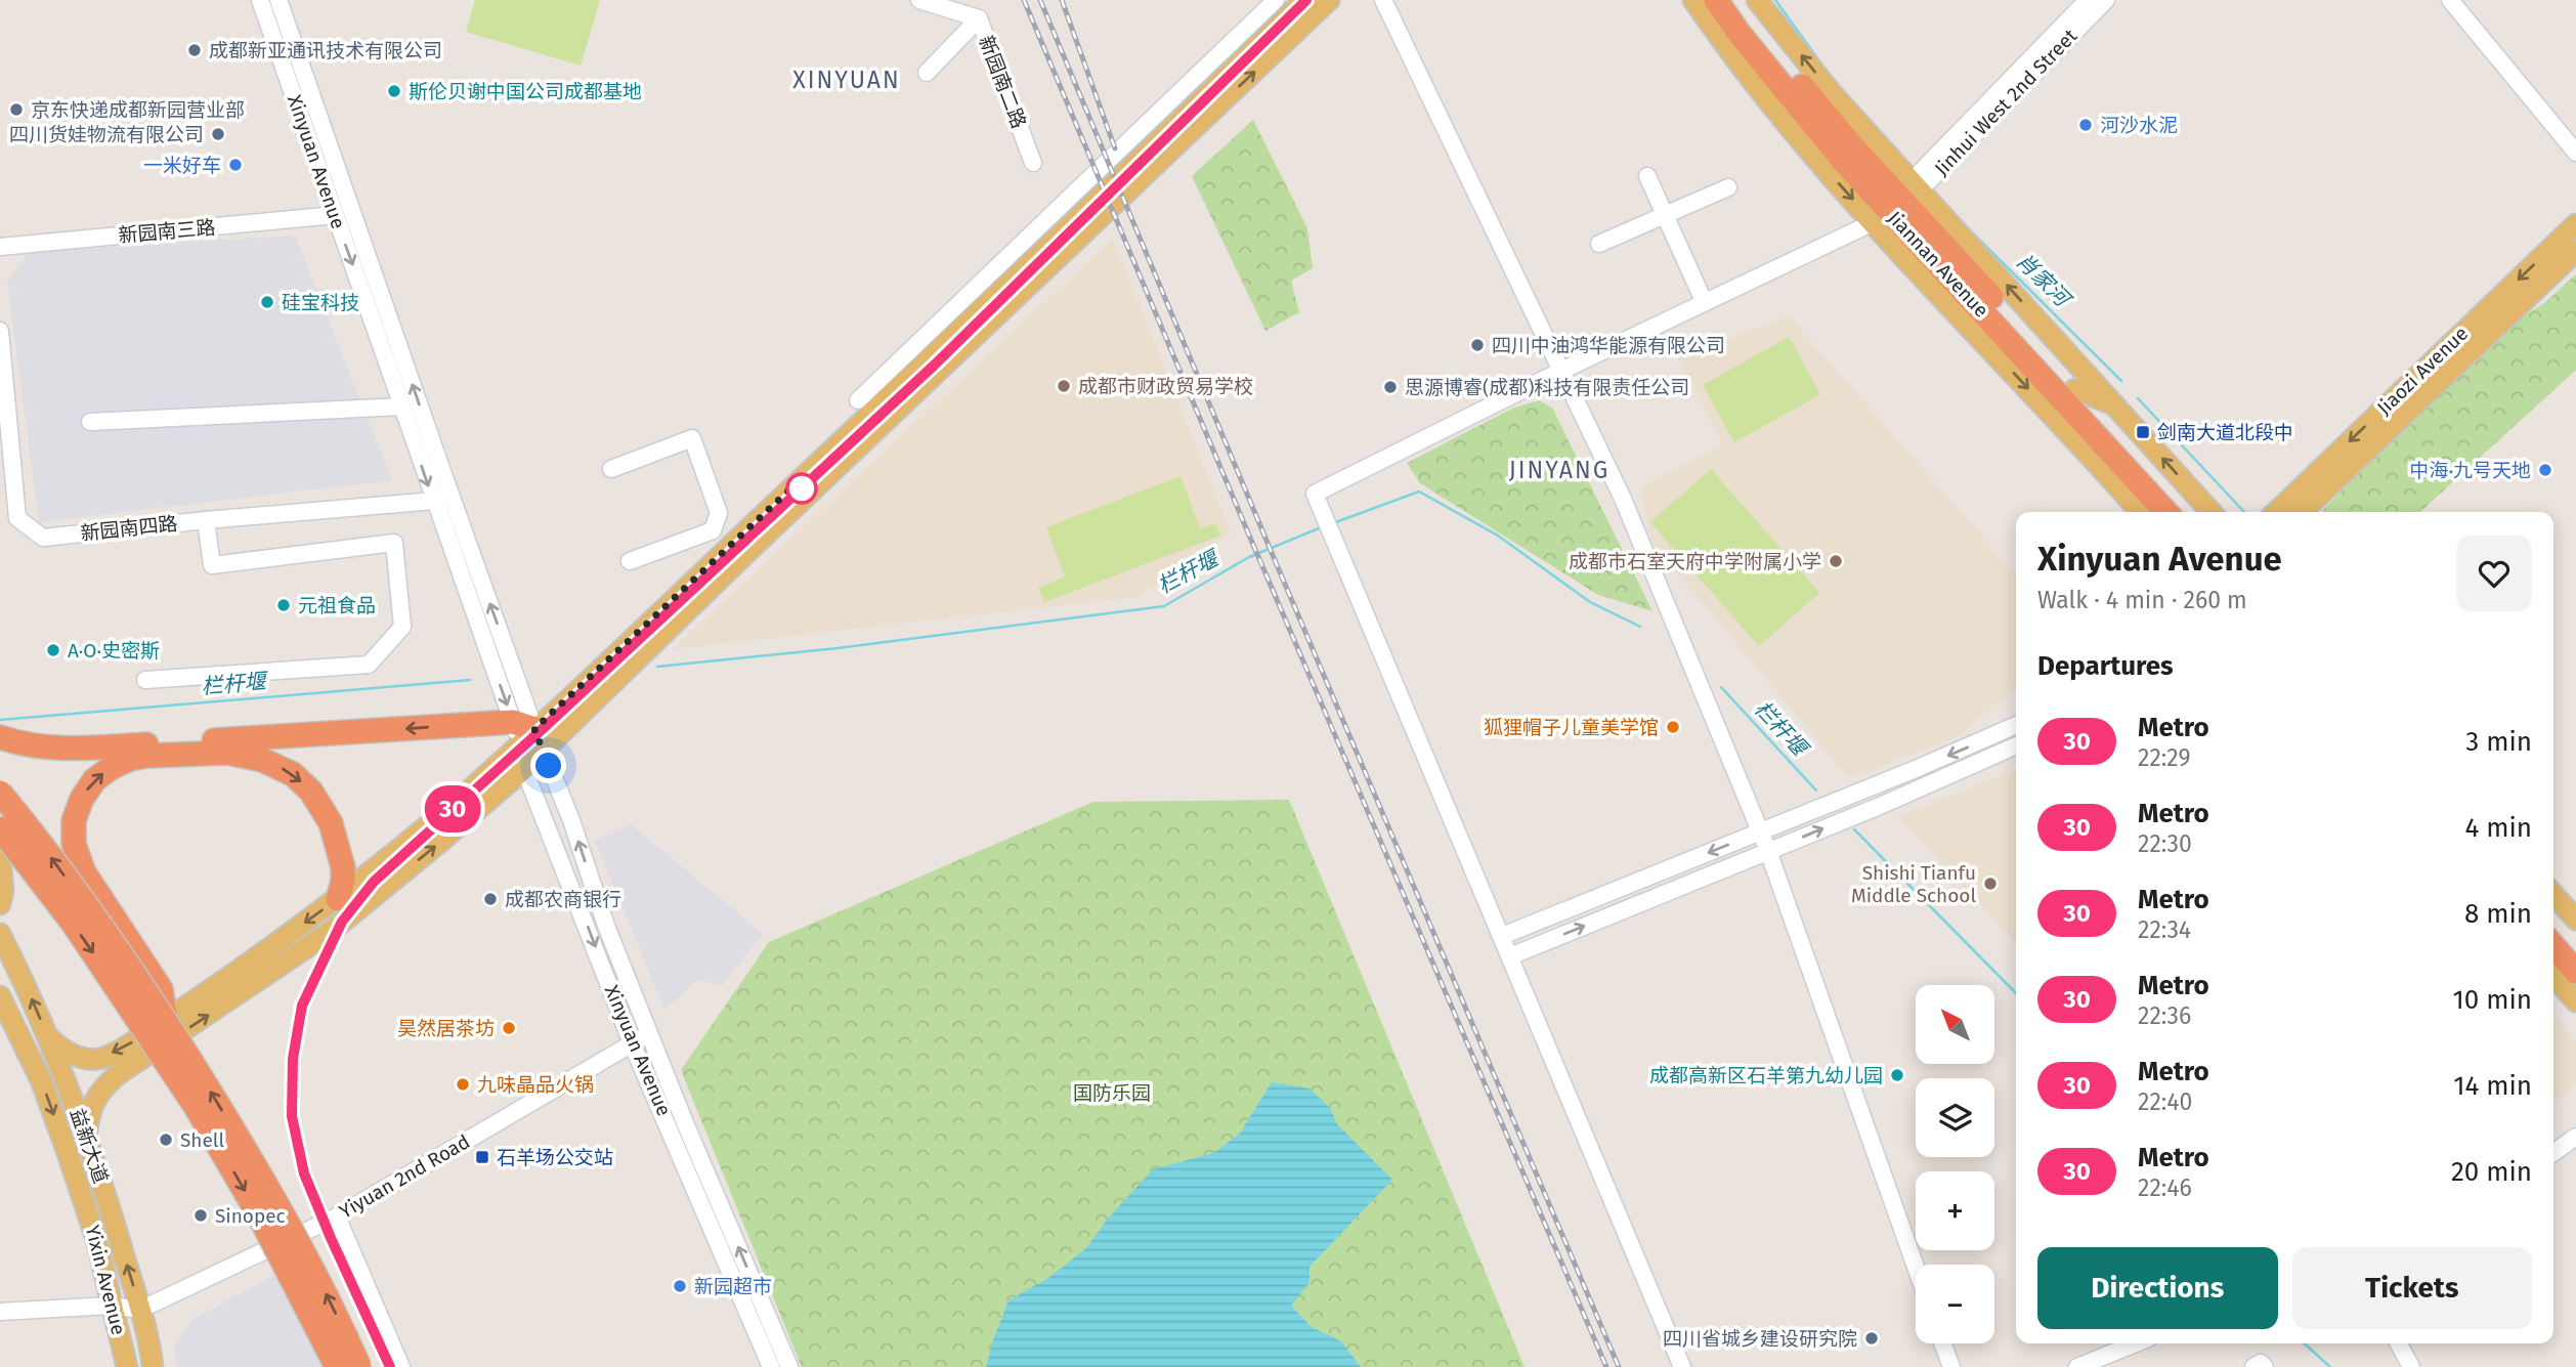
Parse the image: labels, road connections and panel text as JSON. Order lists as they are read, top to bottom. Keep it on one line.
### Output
{"streets":{"highway":["Jiannan Avenue"],"main road":["Jiaozi Avenue","益新大道","Yixin Avenue"],"street":["新园南二路","Jinhui West 2nd Street","Xinyuan Avenue","新园南三路","新园南四路","Yiyuan 2nd Road"]},"crossings":[["Jinhui West 2nd Street","Jiannan Avenue"],["Xinyuan Avenue","新园南三路"],["Xinyuan Avenue","新园南四路"],["Xinyuan Avenue","Yiyuan 2nd Road"],["益新大道","Yiyuan 2nd Road"]],"one_way":["益新大道","Yixin Avenue"],"districts":["XINYUAN","JINYANG"],"water":["肖家河","栏杆堰"],"parks":["国防乐园"],"places":{"other":["成都新亚通讯技术有限公司","斯伦贝谢中国公司成都基地","京东快递成都新园营业部","河沙水泥","四川货娃物流有限公司","一米好车","硅宝科技","四川中油鸿华能源有限公司","成都市财政贸易学校","思源博睿(成都)科技有限责任公司","中海·九号天地","成都市石室天府中学附属小学","元祖食品","A·O·史密斯","狐狸帽子儿童美学馆","Shishi Tianfu Middle School","成都农商银行","昊然居茶坊","成都高新区石羊第九幼儿园","九味晶品火锅","Shell","Sinopec","新园超市","四川省城乡建设研究院"],"transit":["剑南大道北段中","石羊场公交站"]},"lines":["metro line 30"],"north":"top left","page":{"on_map":"30","heading":[["Xinyuan Avenue","Walk · 4 min · 260 m"],"Departures"],"list":[{"mark":"30","name":"Metro","note":"22:29","value":"3 min"},{"mark":"30","name":"Metro","note":"22:30","value":"4 min"},{"mark":"30","name":"Metro","note":"22:34","value":"8 min"},{"mark":"30","name":"Metro","note":"22:36","value":"10 min"},{"mark":"30","name":"Metro","note":"22:40","value":"14 min"},{"mark":"30","name":"Metro","note":"22:46","value":"20 min"}],"map_buttons":["+","−"],"buttons":["Directions","Tickets"]}}
